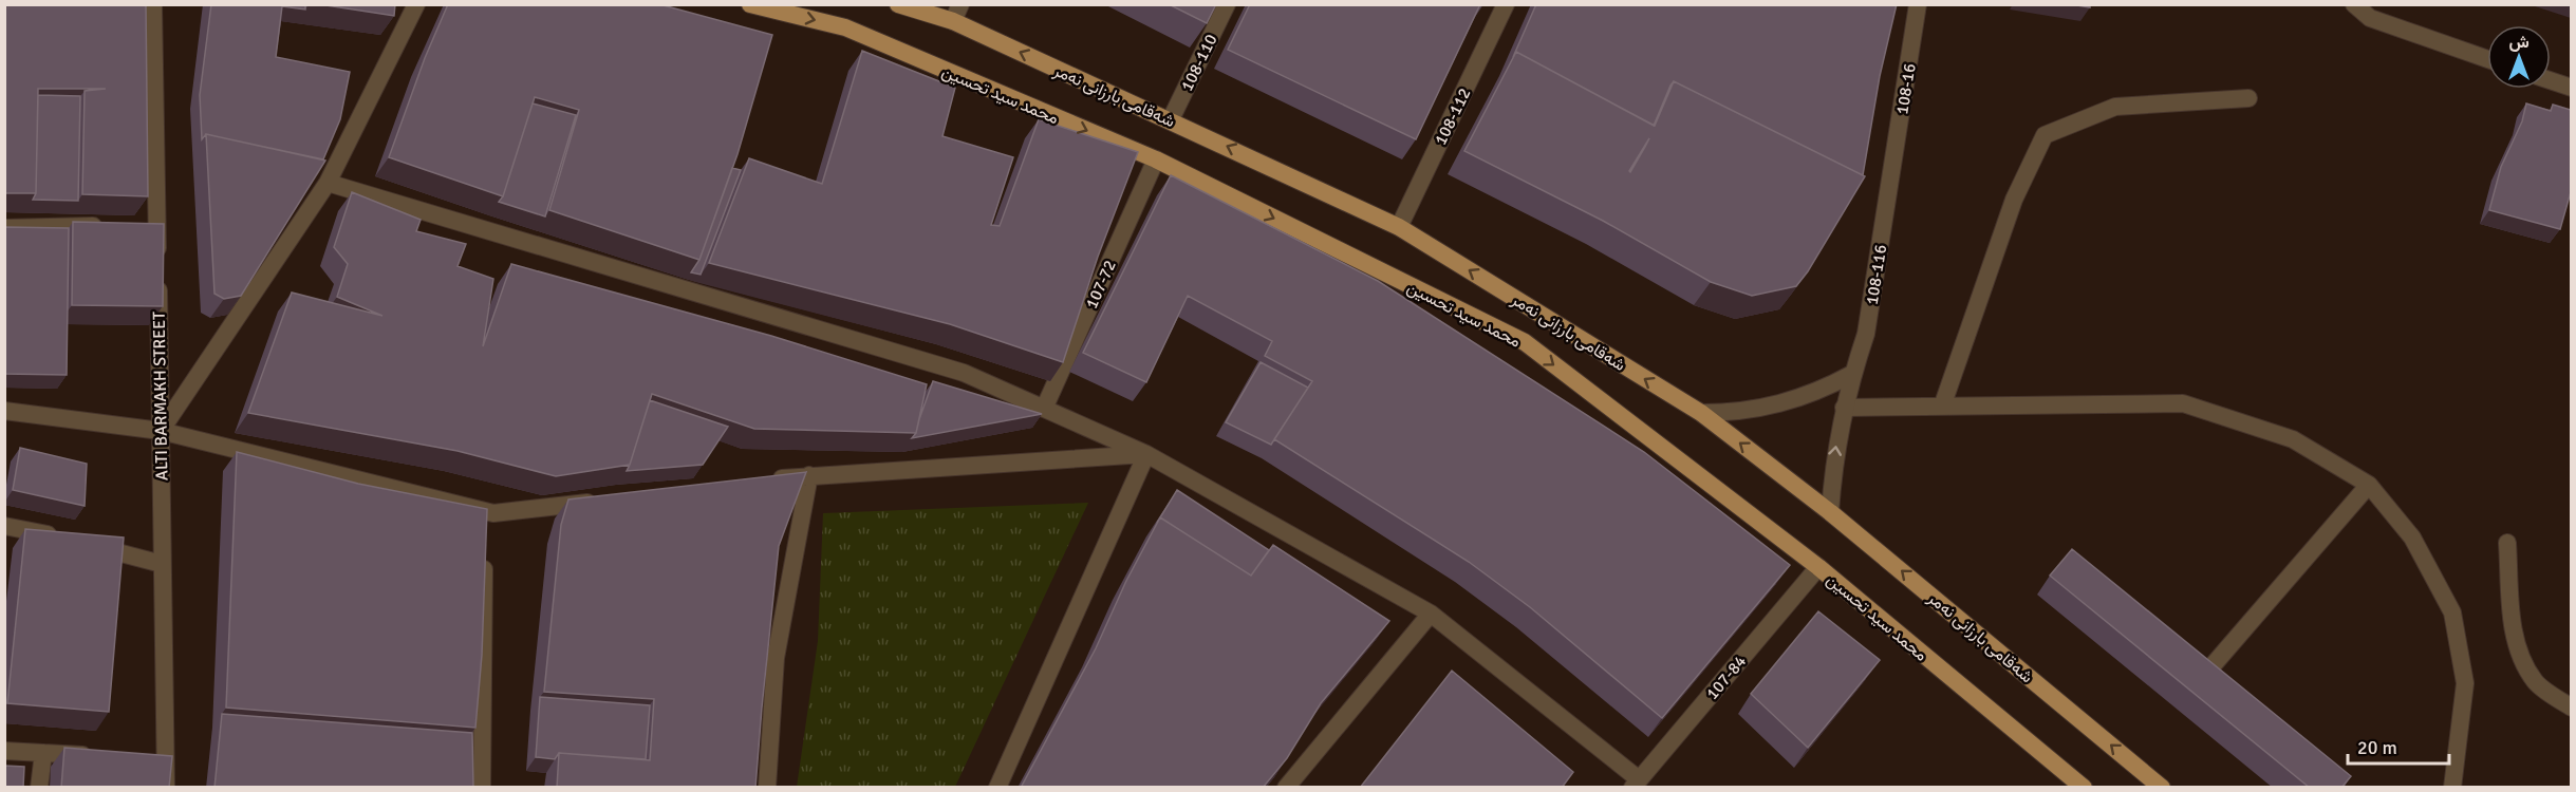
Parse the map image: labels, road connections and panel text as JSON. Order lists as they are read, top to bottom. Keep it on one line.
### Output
{"streets":{"main road":["محمد سید تحسین","شەقامی بارزانی نەمر"],"street":["108-110","108-16","108-112","108-116","107-72","ALTI BARMAKH STREET","107-84"]},"crossings":[["108-110","شەقامی بارزانی نەمر"],["108-16","108-116"],["محمد سید تحسین","107-72"],["محمد سید تحسین","107-84"],["شەقامی بارزانی نەمر","108-112"],["شەقامی بارزانی نەمر","108-116"]],"one_way":["محمد سید تحسین","شەقامی بارزانی نەمر"],"scale_bar":"20 m","north":"top"}
